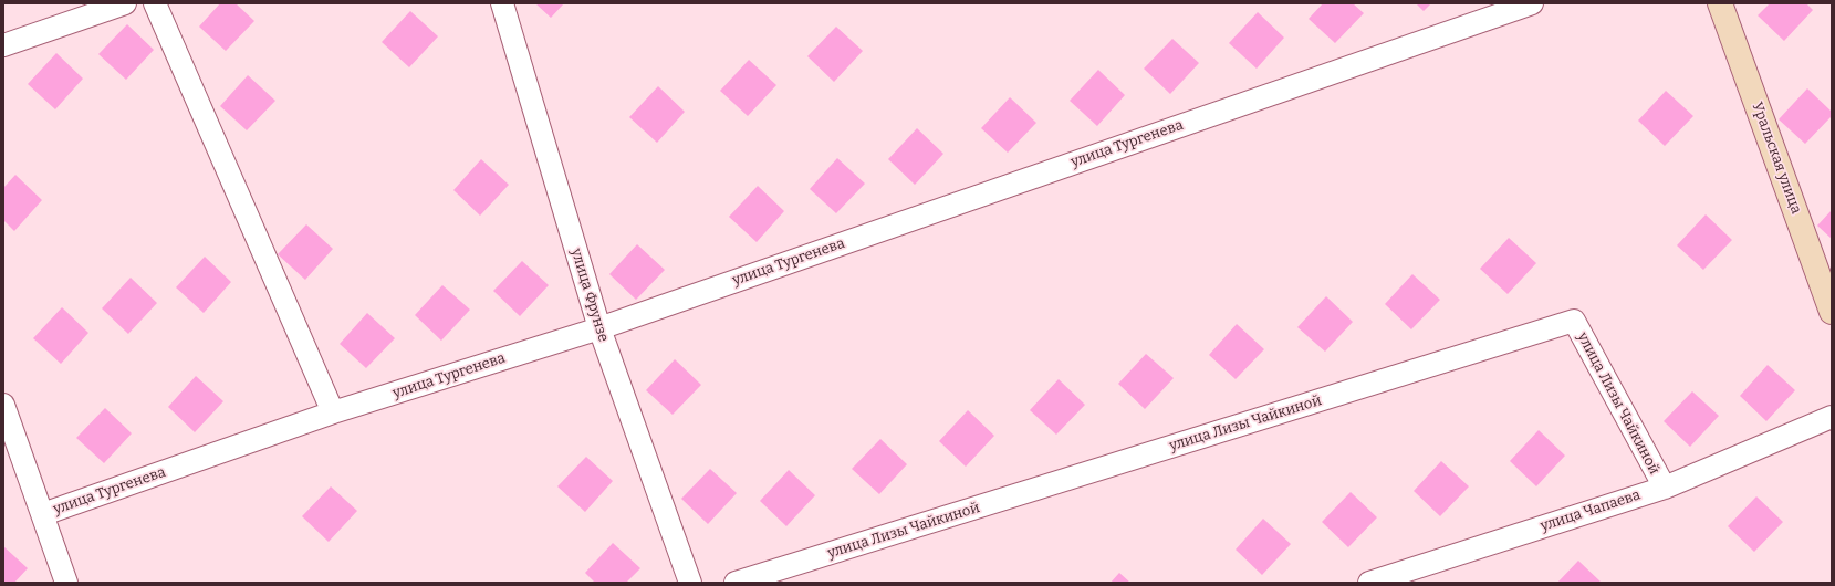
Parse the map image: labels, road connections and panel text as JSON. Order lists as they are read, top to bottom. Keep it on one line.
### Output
{"streets":{"street":["улица Тургенева","Уральская улица","улица Фрунзе","улица Лизы Чайкиной","улица Чапаева"]},"crossings":[["улица Тургенева","улица Фрунзе"],["улица Лизы Чайкиной","улица Чапаева"]]}
